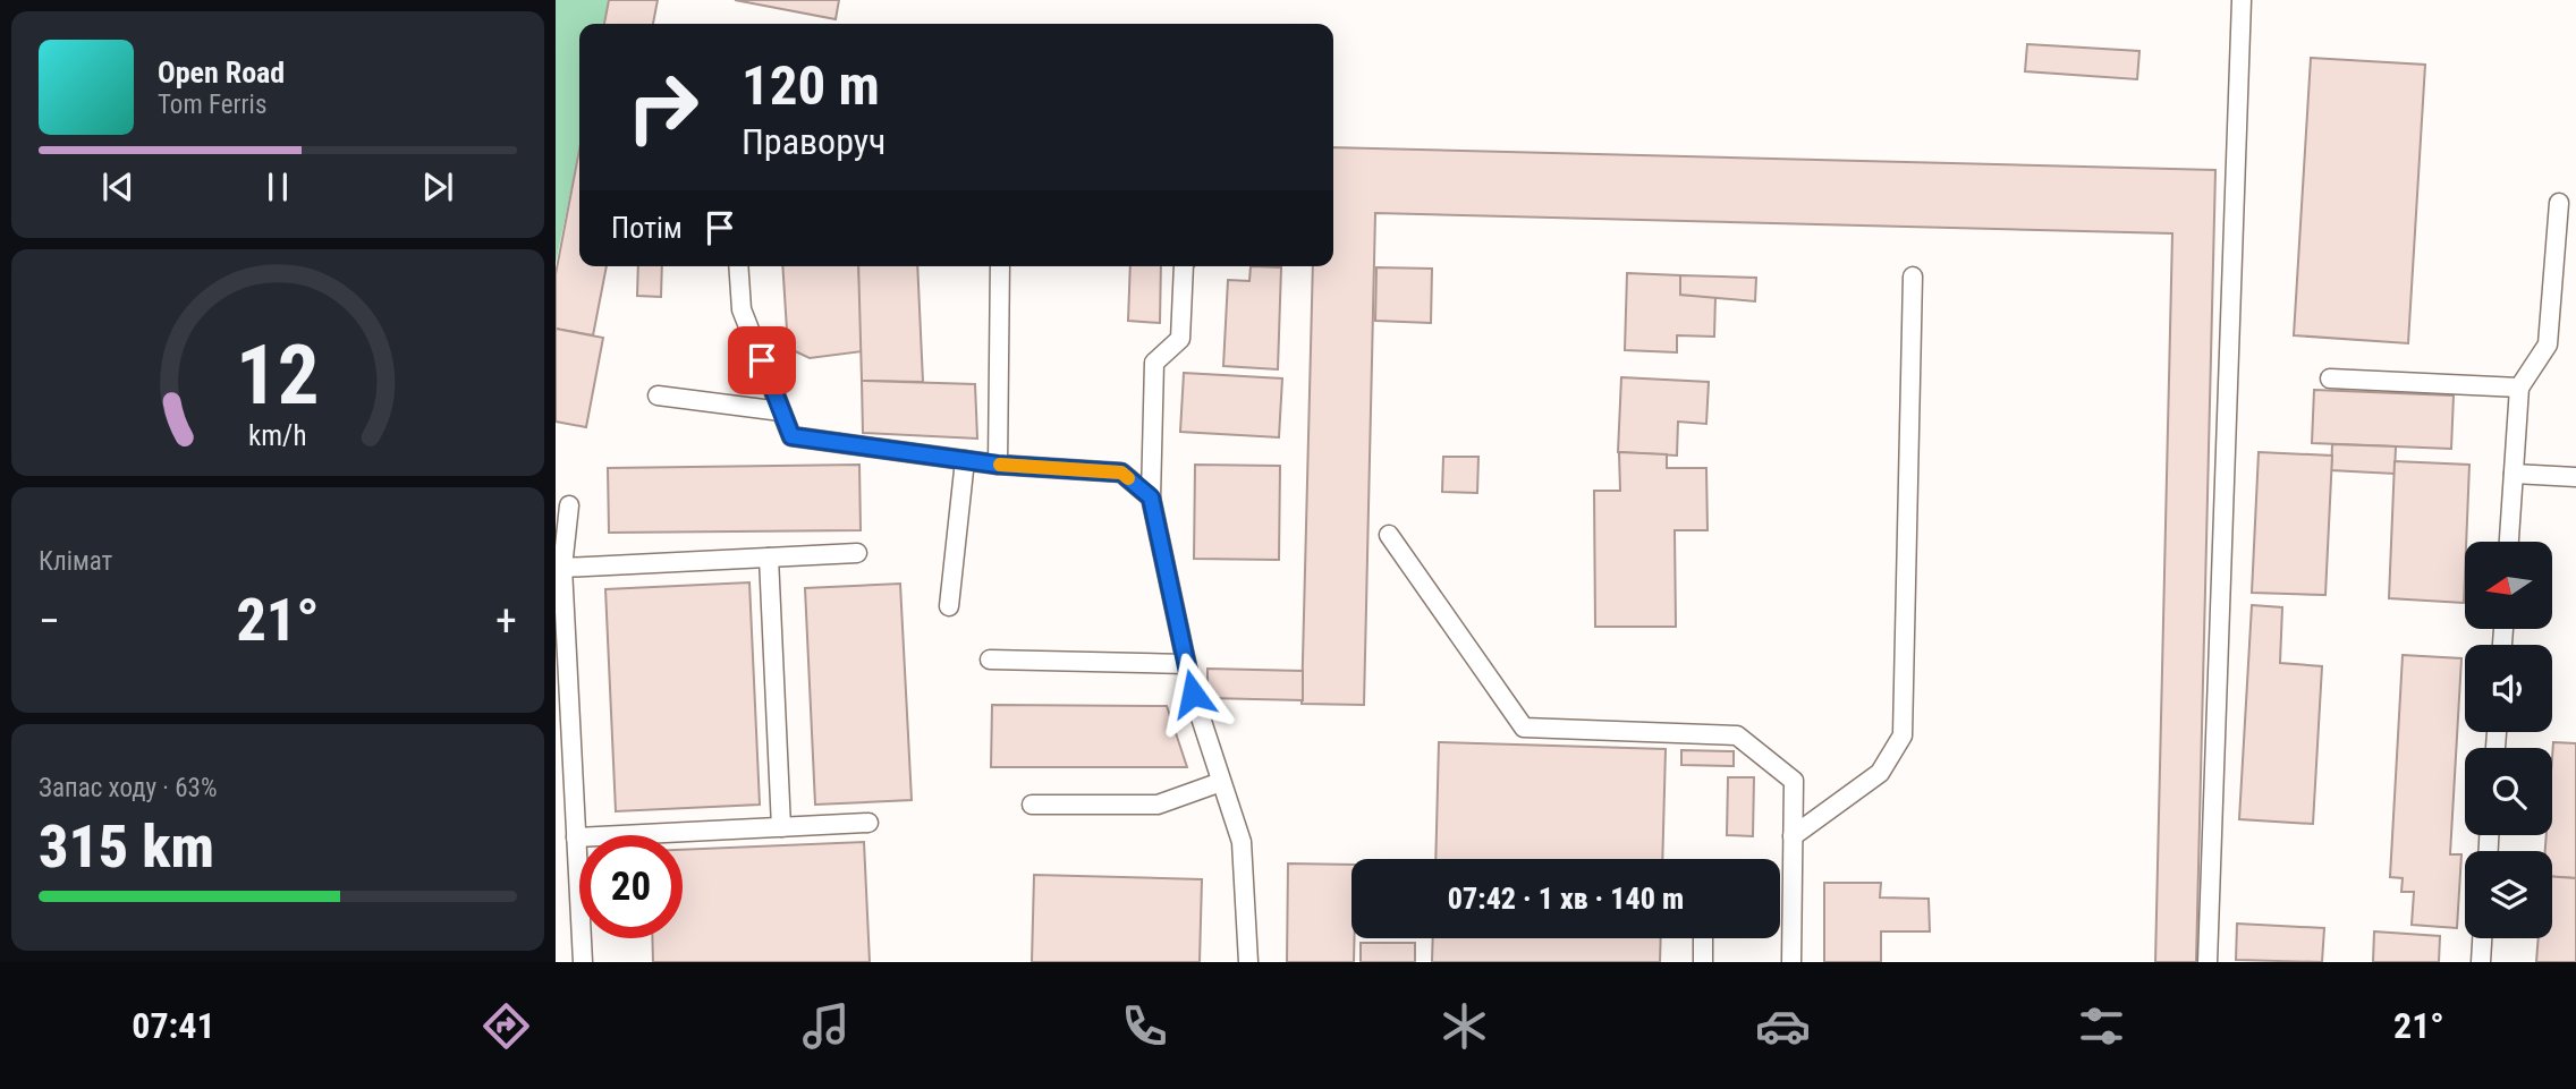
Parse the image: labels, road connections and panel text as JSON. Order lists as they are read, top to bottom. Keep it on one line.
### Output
{"north":"left","page":{"turn":["120 m","Праворуч"],"song":["Open Road","Tom Ferris"],"then":"Потім","tile":["Клімат",["Запас ходу · 63%","315 km"]],"heat":["−","21°","+"],"limit":"20","trip":"07:42 · 1 хв · 140 m","tabs":["07:41","21°"],"gauge":["12","km/h"]}}
